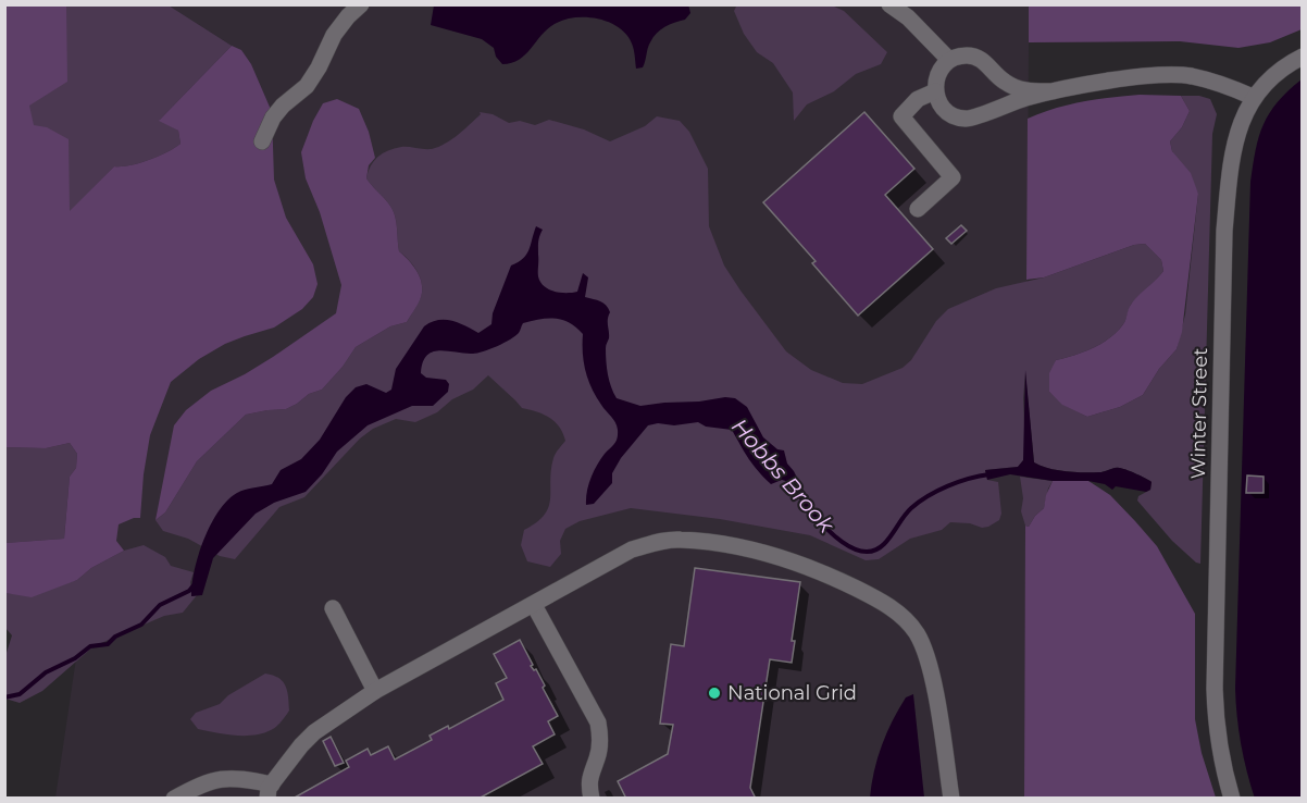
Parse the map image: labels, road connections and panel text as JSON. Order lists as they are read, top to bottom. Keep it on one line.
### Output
{"streets":{"street":["Winter Street"]},"water":["Hobbs Brook"],"places":["National Grid"]}
